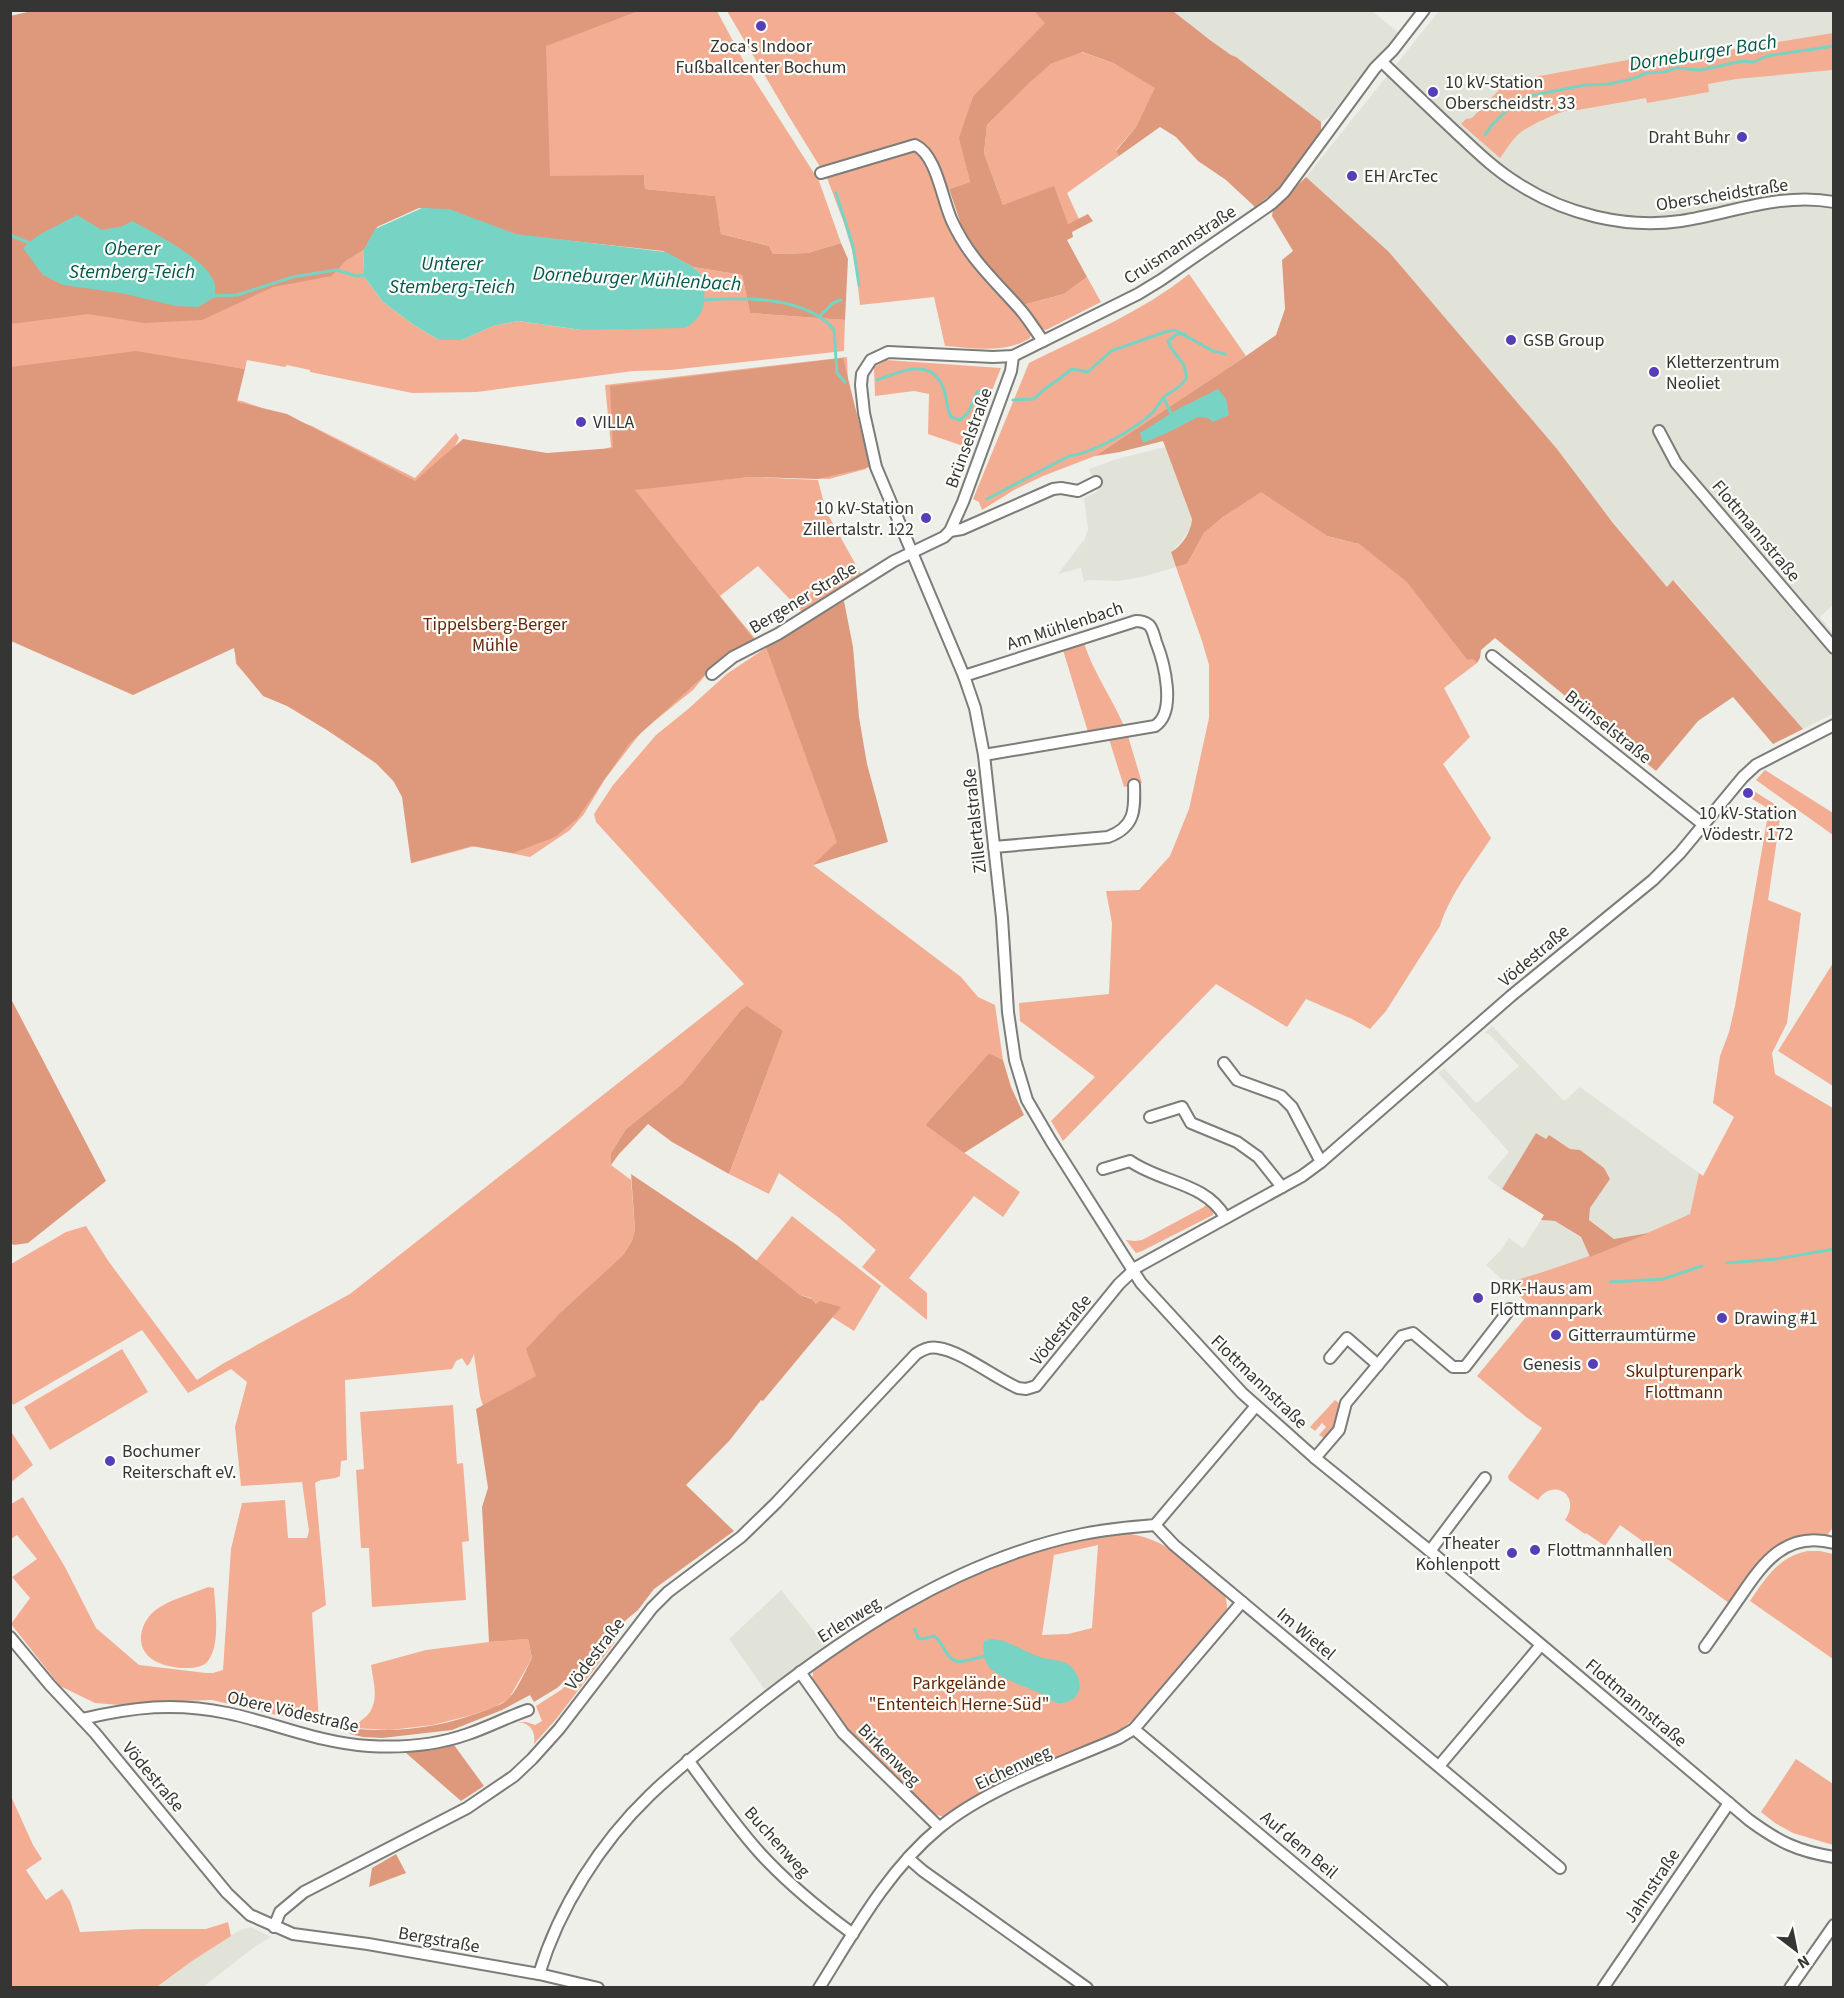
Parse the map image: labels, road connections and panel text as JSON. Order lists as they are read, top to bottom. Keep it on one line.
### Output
{"streets":{"street":["Oberscheidstraße","Cruismannstraße","Brünselstraße","Flottmannstraße","Bergener Straße","Am Mühlenbach","Zillertalstraße","Vödestraße","Erlenweg","Im Wietel","Obere Vödestraße","Birkenweg","Eichenweg","Buchenweg","Auf dem Beil","Jahnstraße","Bergstraße"]},"crossings":[["Oberscheidstraße","Cruismannstraße"],["Cruismannstraße","Brünselstraße"],["Cruismannstraße","Zillertalstraße"],["Brünselstraße","Vödestraße"],["Flottmannstraße","Zillertalstraße"],["Flottmannstraße","Vödestraße"],["Flottmannstraße","Jahnstraße"],["Bergener Straße","Zillertalstraße"],["Am Mühlenbach","Zillertalstraße"],["Zillertalstraße","Vödestraße"],["Vödestraße","Obere Vödestraße"],["Vödestraße","Bergstraße"],["Erlenweg","Im Wietel"],["Erlenweg","Birkenweg"],["Erlenweg","Buchenweg"],["Erlenweg","Bergstraße"],["Im Wietel","Eichenweg"],["Birkenweg","Eichenweg"],["Eichenweg","Buchenweg"],["Eichenweg","Auf dem Beil"]],"water":["Dorneburger Bach","Oberer Stemberg-Teich","Unterer Stemberg-Teich","Dorneburger Mühlenbach"],"parks":["Tippelsberg-Berger Mühle","Skulpturenpark Flottmann","Parkgelände \"Ententeich Herne-Süd\""],"places":["Zoca's Indoor Fußballcenter Bochum","10 kV-Station Oberscheidstr. 33","Draht Buhr","EH ArcTec","GSB Group","Kletterzentrum Neoliet","VILLA","10 kV-Station Zillertalstr. 122","10 kV-Station Vödestr. 172","DRK-Haus am Flottmannpark","Drawing #1","Gitterraumtürme","Genesis","Bochumer Reiterschaft eV.","Flottmannhallen","Theater Kohlenpott"],"north":"bottom right"}
